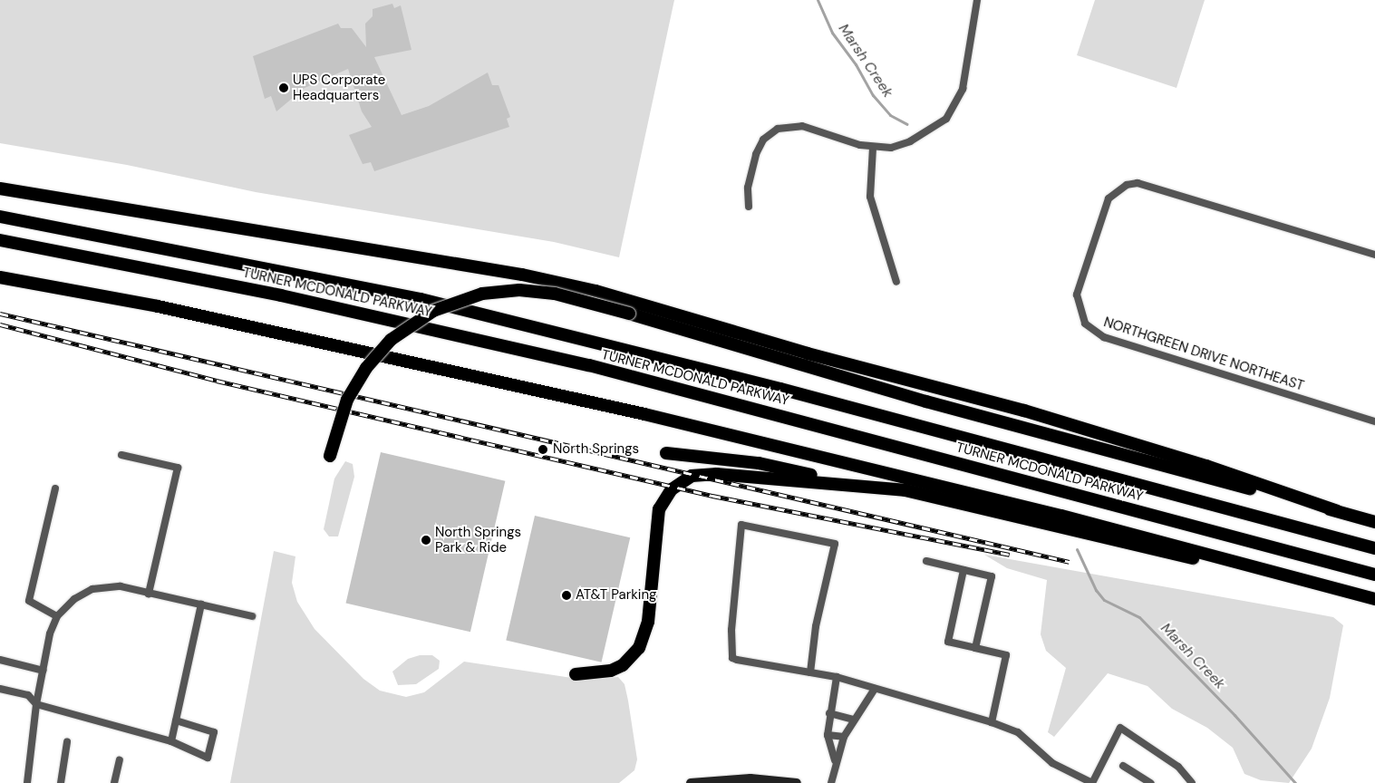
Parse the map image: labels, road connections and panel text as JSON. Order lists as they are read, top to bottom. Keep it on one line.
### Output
{"streets":{"highway":["TURNER MCDONALD PARKWAY"],"street":["NORTHGREEN DRIVE NORTHEAST"]},"water":["Marsh Creek"],"places":["UPS Corporate Headquarters","North Springs","North Springs Park & Ride","AT&T Parking"]}
